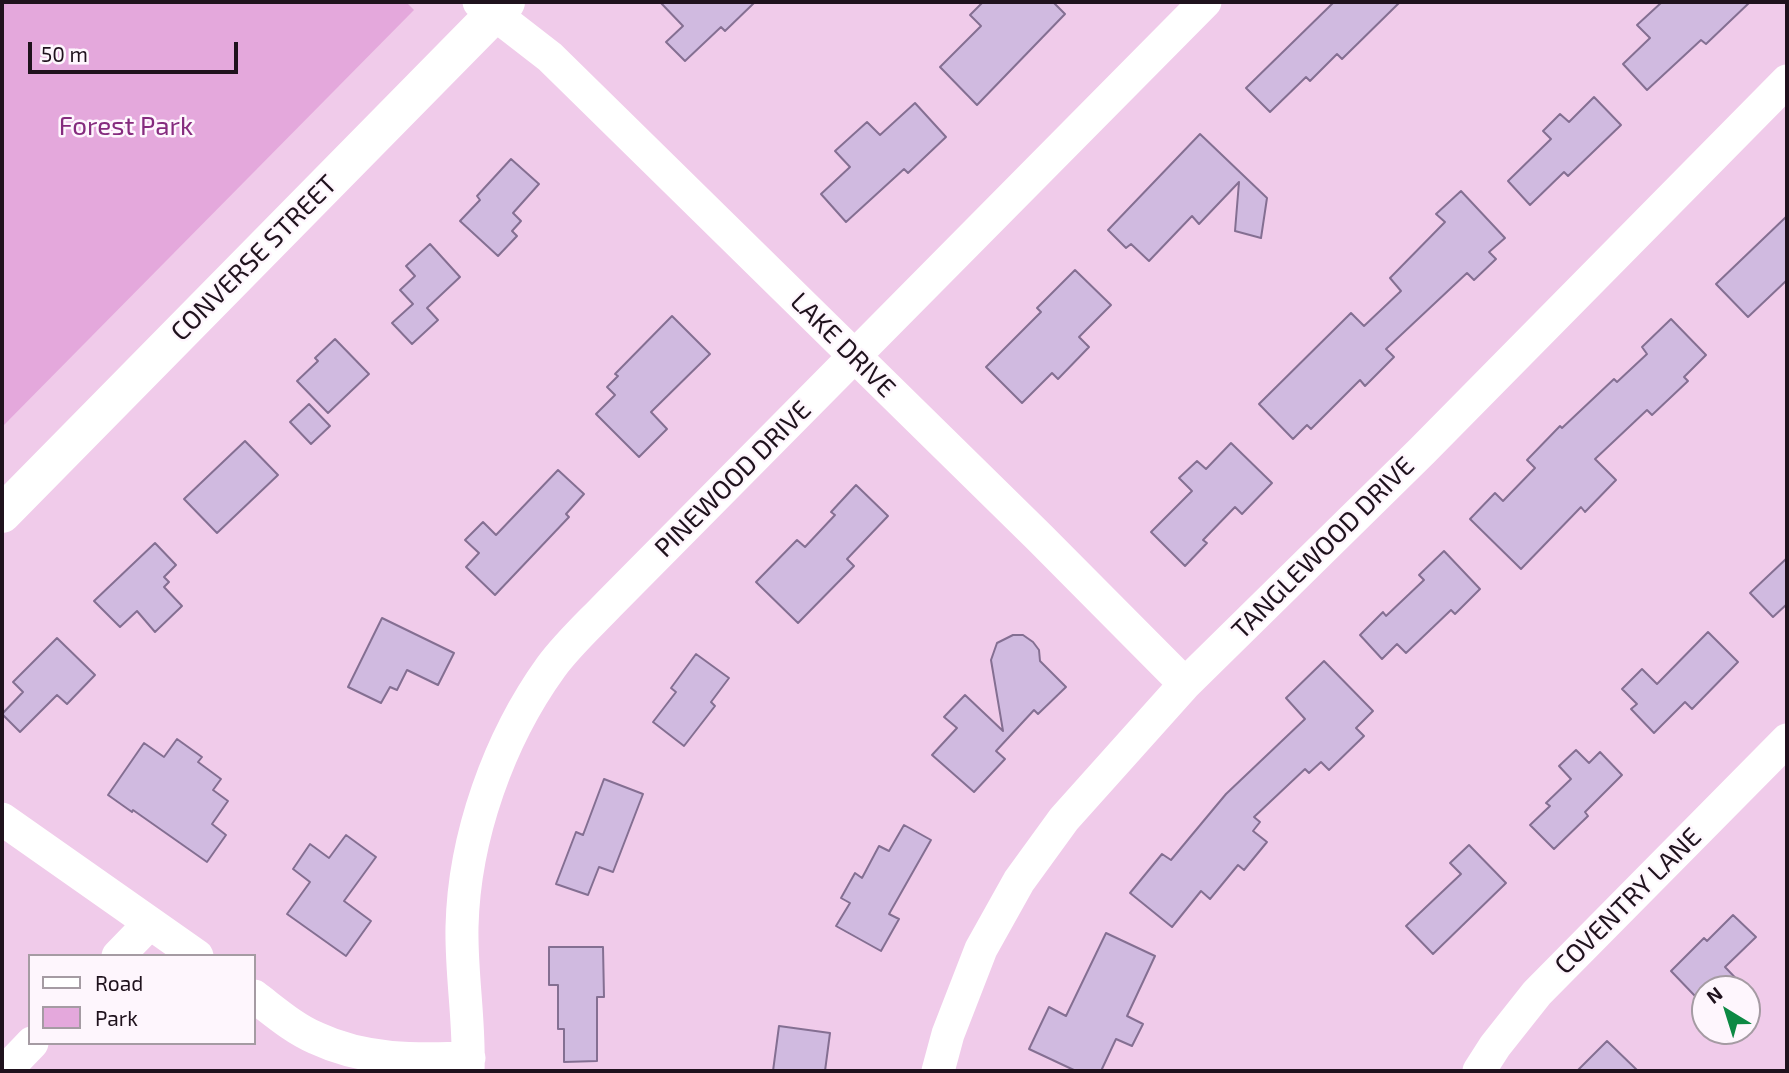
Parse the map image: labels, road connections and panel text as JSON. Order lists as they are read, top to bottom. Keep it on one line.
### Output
{"streets":{"main road":["CONVERSE STREET"],"street":["LAKE DRIVE","PINEWOOD DRIVE","TANGLEWOOD DRIVE","COVENTRY LANE"]},"crossings":[["CONVERSE STREET","LAKE DRIVE"],["LAKE DRIVE","PINEWOOD DRIVE"],["LAKE DRIVE","TANGLEWOOD DRIVE"]],"parks":["Forest Park"],"legend":["Road","Park"],"scale_bar":"50 m","north":"top left"}
